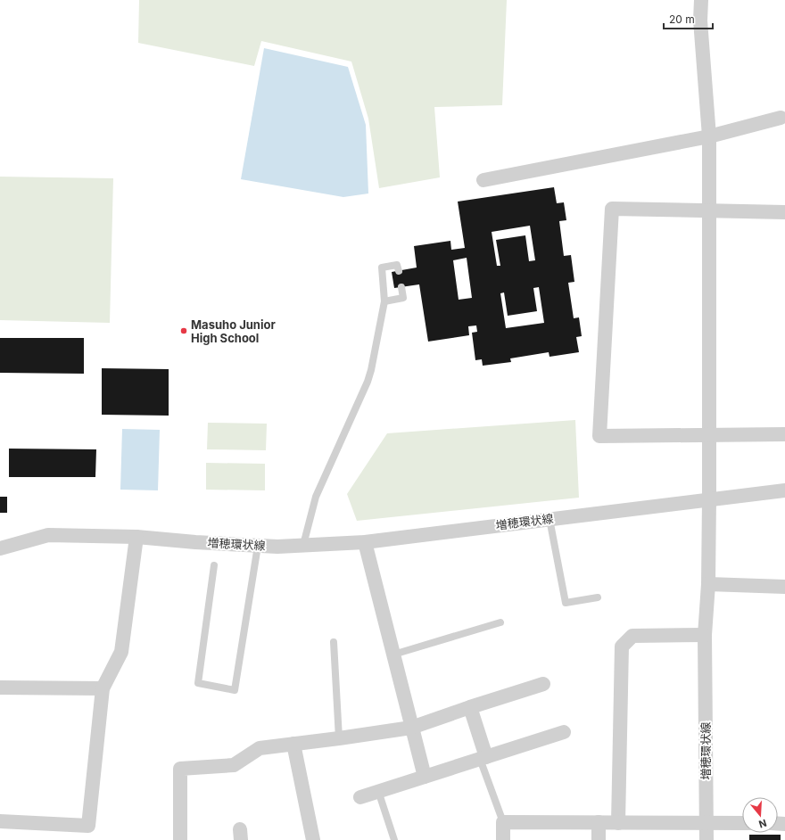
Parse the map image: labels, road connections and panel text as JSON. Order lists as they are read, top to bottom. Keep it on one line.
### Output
{"streets":{"street":["増穂環状線"]},"places":["Masuho Junior High School"],"scale_bar":"20 m","north":"bottom"}
